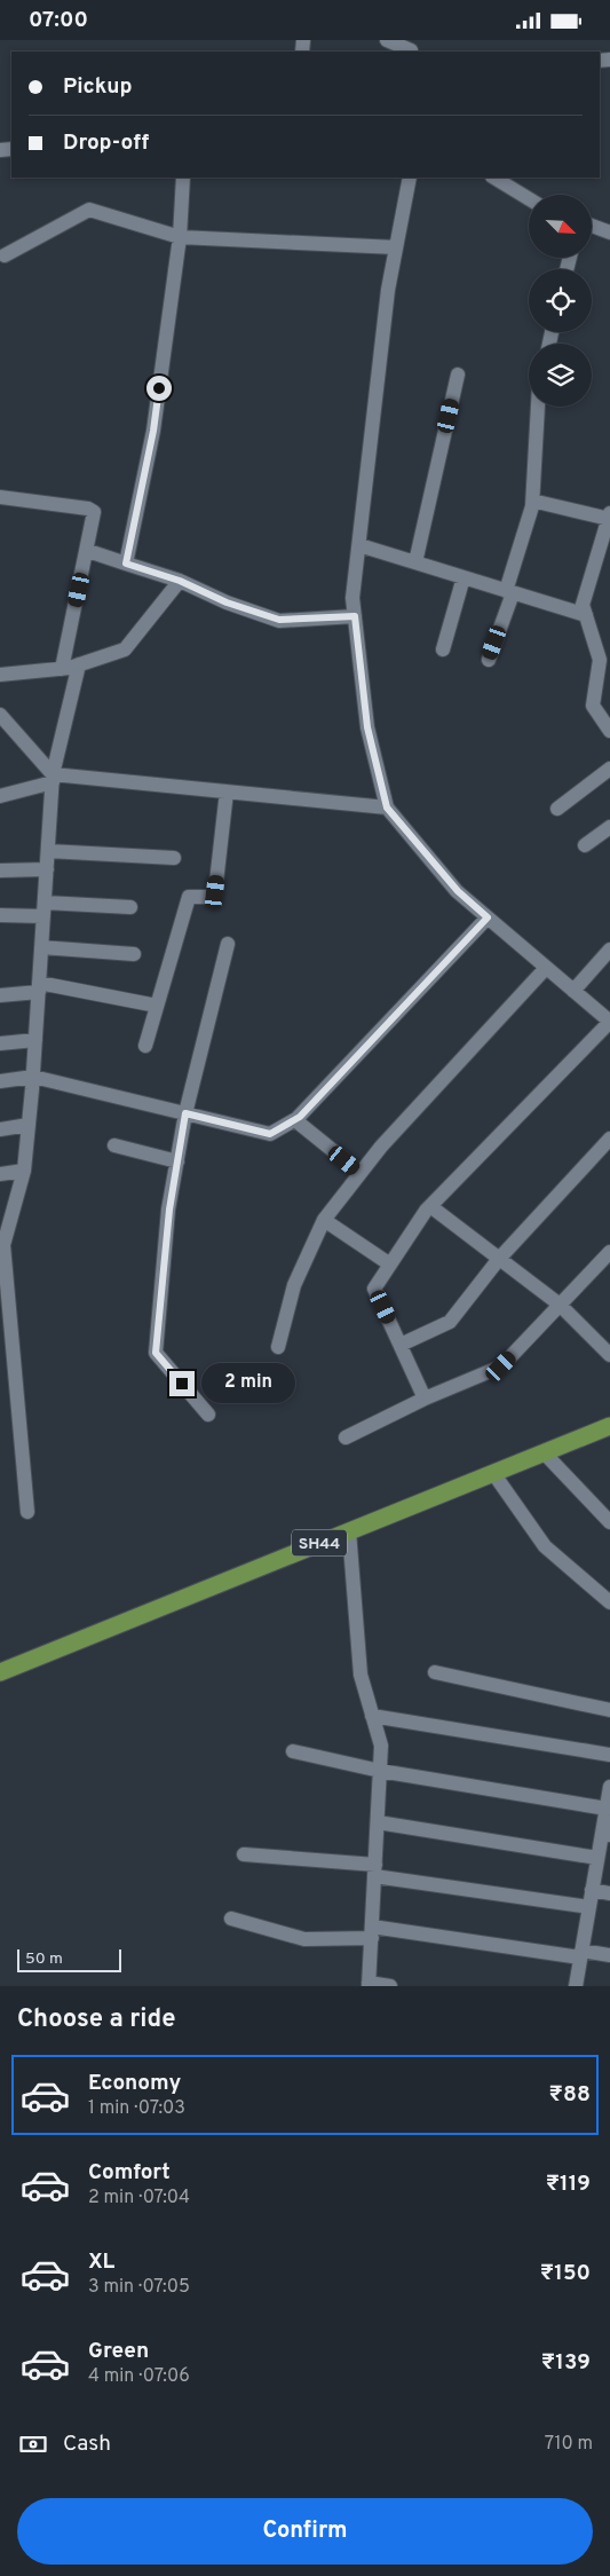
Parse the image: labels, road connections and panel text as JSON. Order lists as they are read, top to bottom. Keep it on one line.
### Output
{"streets":{"main road":["SH44"]},"scale_bar":"50 m","north":"bottom right","page":{"status":"07:00","banner":["Pickup","Drop-off"],"bubble":"2 min","scale":"50 m","heading":"Choose a ride","list":[{"name":"Economy","note":"1 min · 07:03","value":"₹88"},{"name":"Comfort","note":"2 min · 07:04","value":"₹119"},{"name":"XL","note":"3 min · 07:05","value":"₹150"},{"name":"Green","note":"4 min · 07:06","value":"₹139"}],"pay":["Cash","710 m"],"buttons":"Confirm"}}
